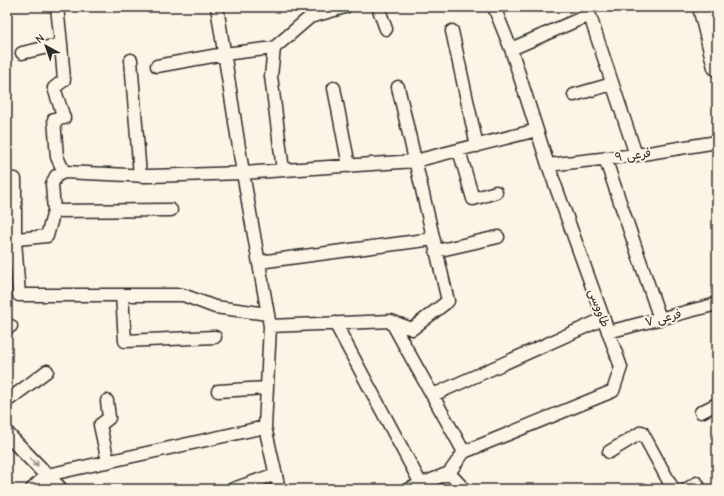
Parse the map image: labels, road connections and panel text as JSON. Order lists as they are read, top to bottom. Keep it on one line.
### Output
{"streets":{"street":["فرعی ۹","طاووسی","فرعی ۷"]},"crossings":[["فرعی ۹","طاووسی"],["طاووسی","فرعی ۷"]],"north":"top left"}
